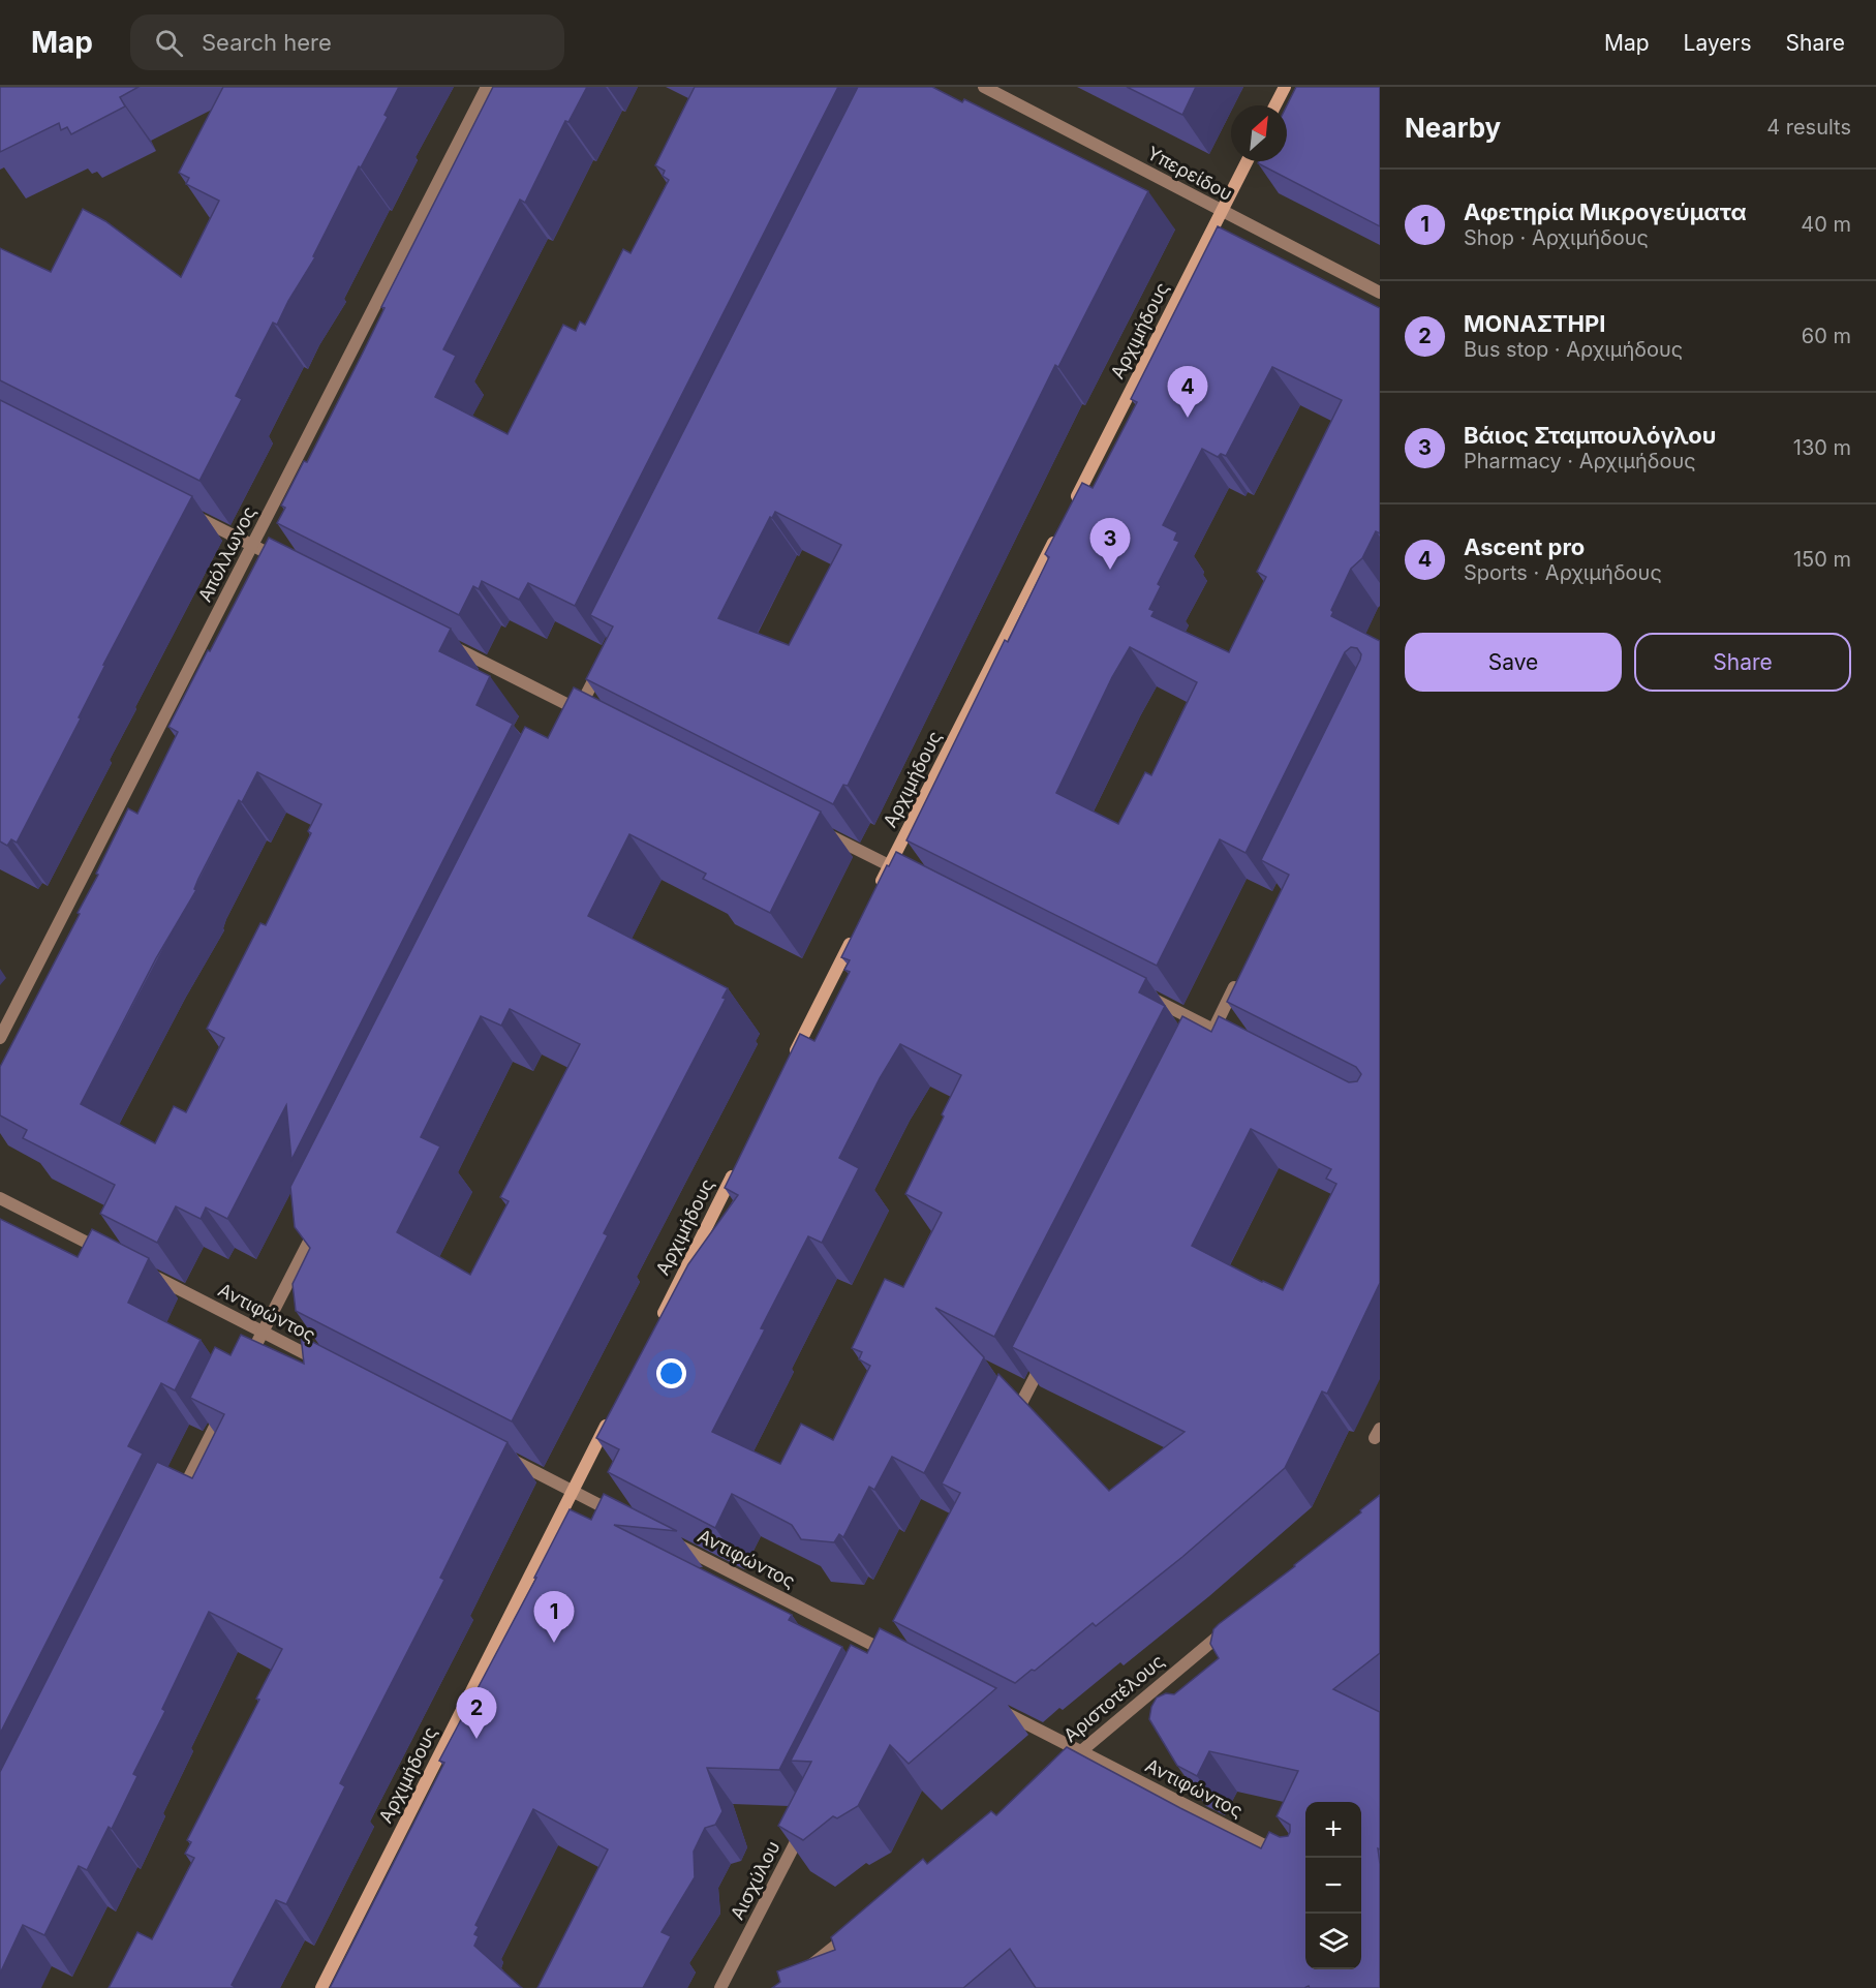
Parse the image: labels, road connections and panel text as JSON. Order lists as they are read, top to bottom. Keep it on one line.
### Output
{"streets":{"street":["Υπερείδου","Αρχιμήδους","Απόλλωνος","Αντιφώντος","Αριστοτέλους","Αισχύλου"]},"crossings":[["Υπερείδου","Αρχιμήδους"],["Αντιφώντος","Αριστοτέλους"]],"north":"top right","page":{"header":"Map","search":"Search here","nav":["Map","Layers","Share"],"heading":["Nearby","4 results"],"list":[{"mark":"1","name":"Αφετηρία Μικρογεύματα","note":"Shop · Αρχιμήδους","value":"40 m"},{"mark":"2","name":"ΜΟΝΑΣΤΗΡΙ","note":"Bus stop · Αρχιμήδους","value":"60 m"},{"mark":"3","name":"Βάιος Σταμπουλόγλου","note":"Pharmacy · Αρχιμήδους","value":"130 m"},{"mark":"4","name":"Ascent pro","note":"Sports · Αρχιμήδους","value":"150 m"}],"pins":["4","3","1","2"],"buttons":["Save","Share"],"map_buttons":["+","−"]}}
